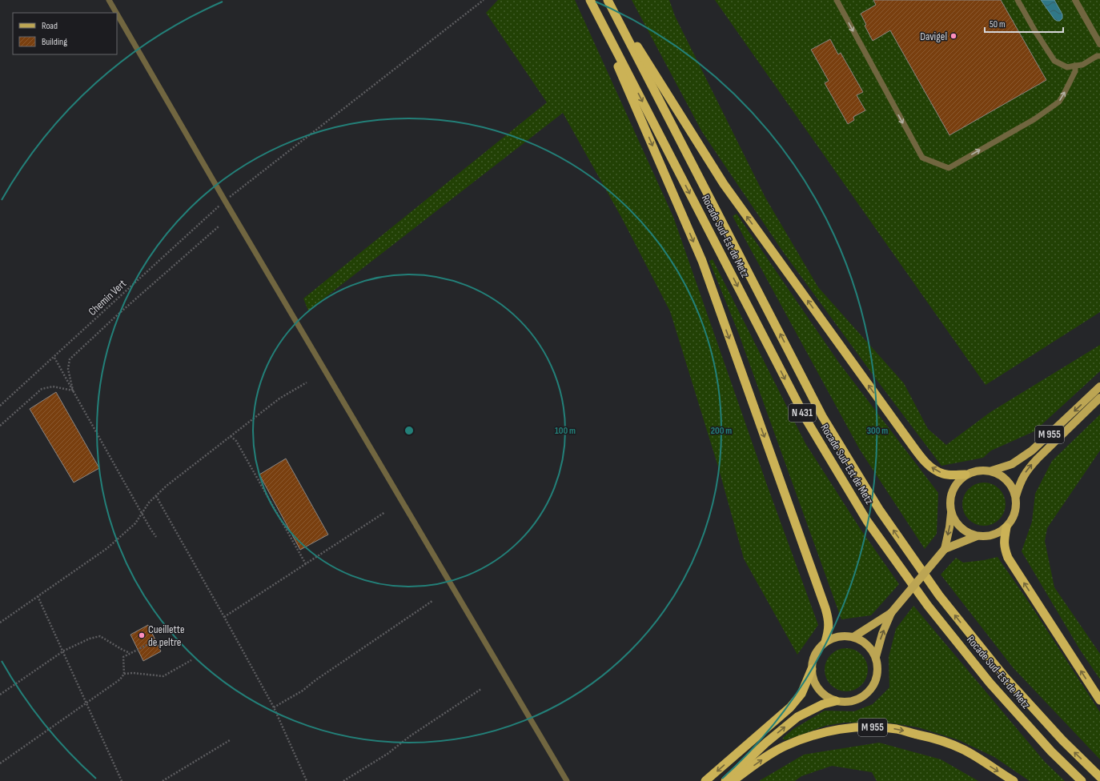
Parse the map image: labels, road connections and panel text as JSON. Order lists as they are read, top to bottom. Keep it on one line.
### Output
{"streets":{"highway":["Rocade Sud-Est de Metz","N 431","M 955"],"path":["Chemin Vert"]},"places":["Davigel","Cueillette de peltre"],"legend":["Road","Building"],"scale_bar":"50 m","rings":["100 m","200 m","300 m"]}
